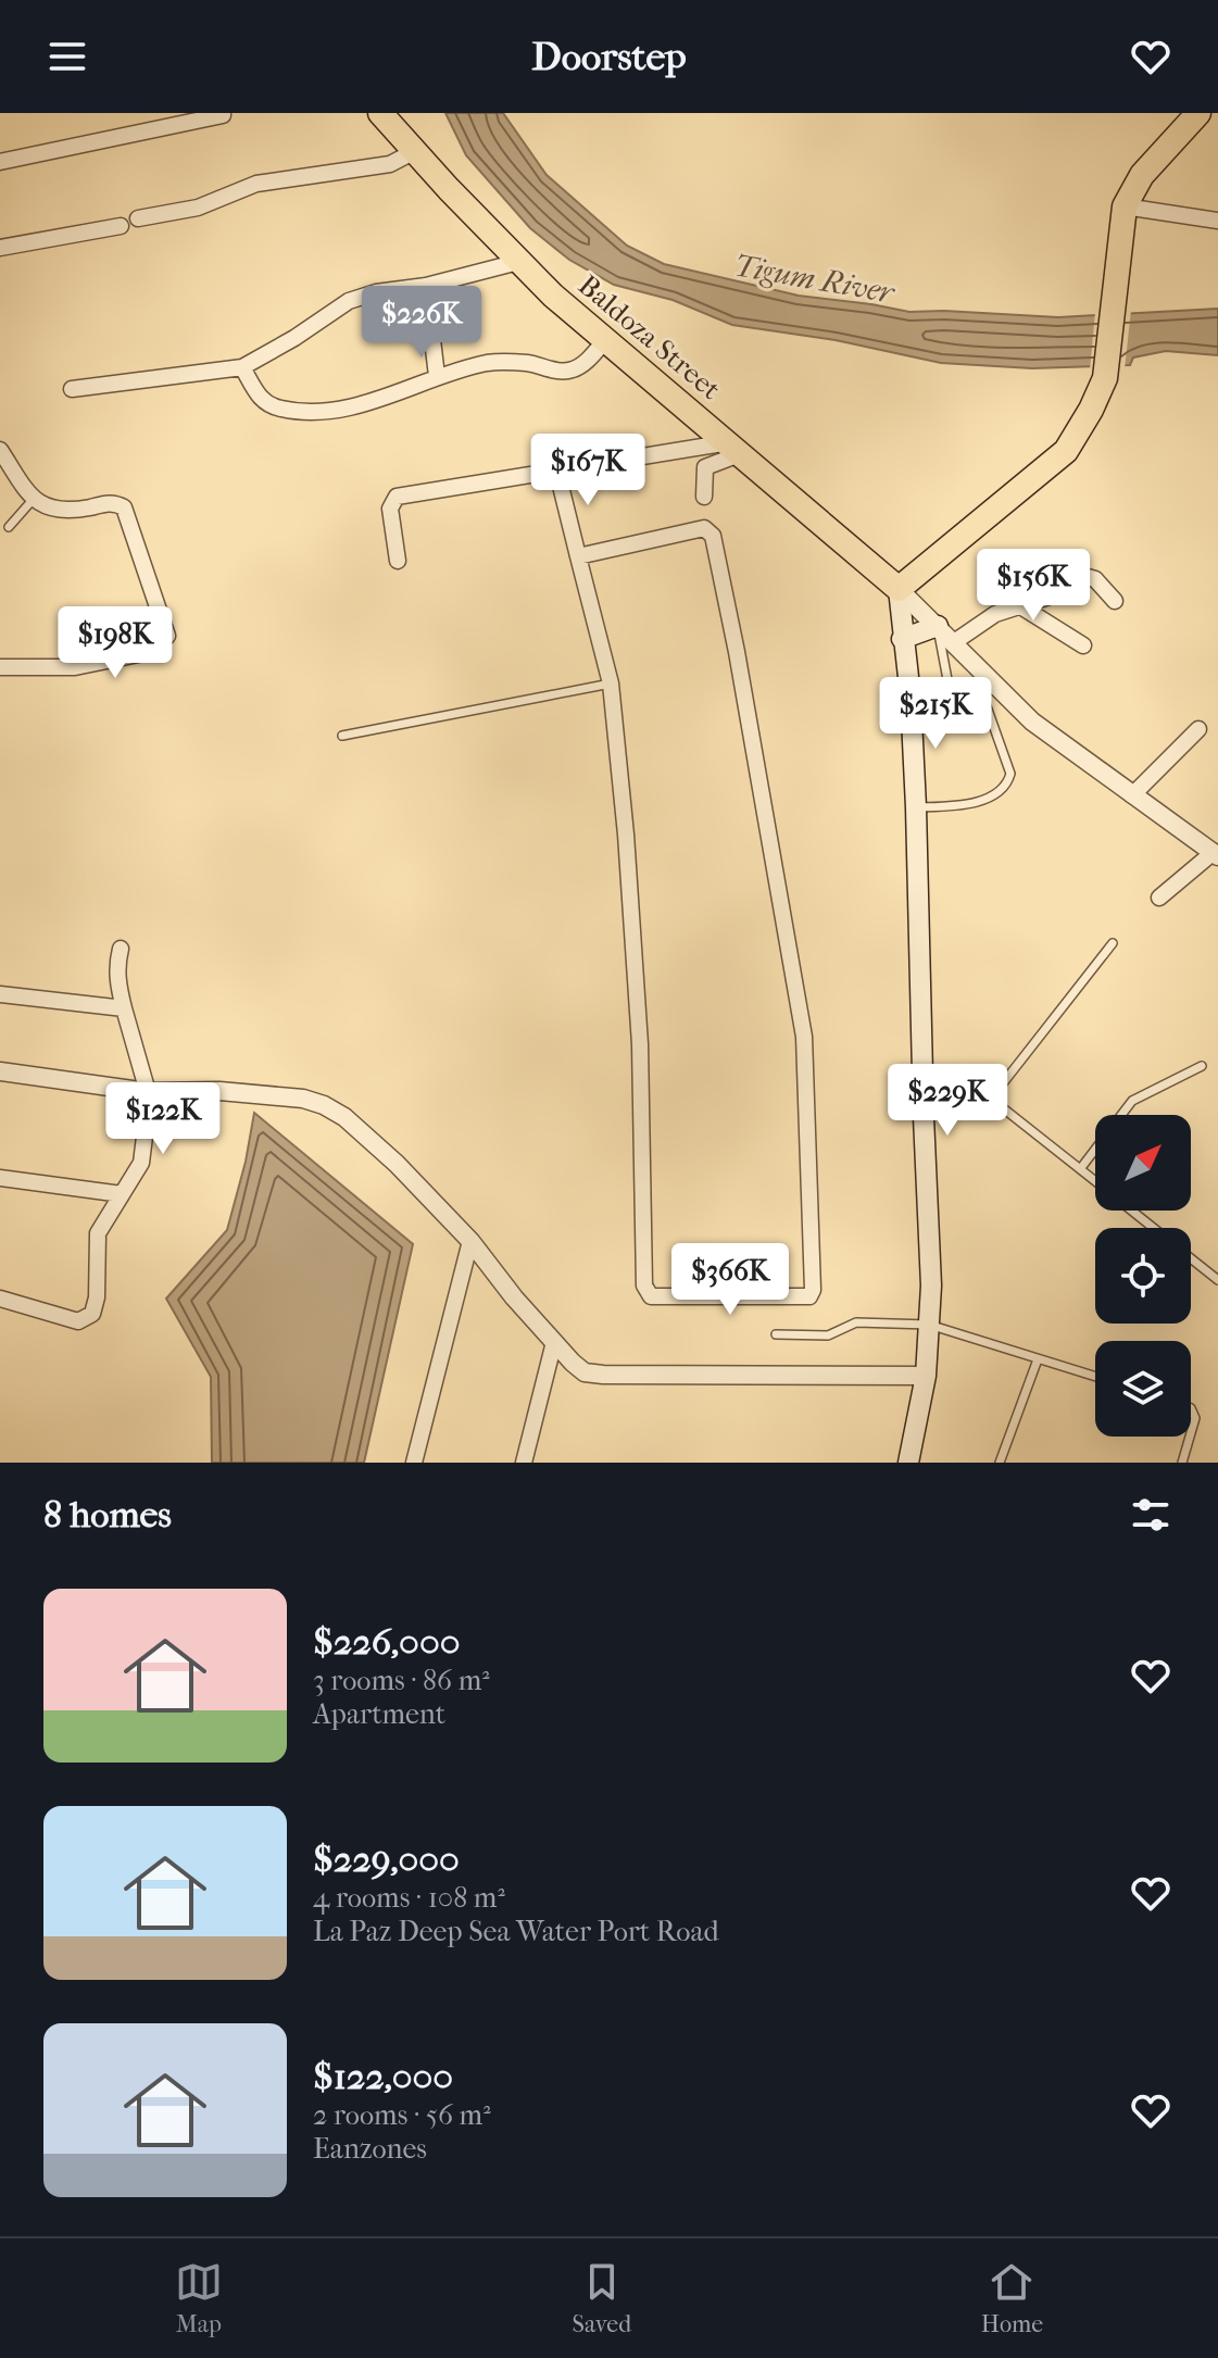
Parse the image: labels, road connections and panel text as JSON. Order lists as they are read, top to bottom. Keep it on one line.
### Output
{"streets":{"main road":["Baldoza Street"]},"water":["Tigum River"],"north":"top right","page":{"header":"Doorstep","price":["$226K","$167K","$156K","$198K","$215K","$229K","$122K","$366K"],"heading":"8 homes","list":[{"name":"$226,000","note":"3 rooms · 86 m² · Apartment"},{"name":"$229,000","note":"4 rooms · 108 m² · La Paz Deep Sea Water Port Road"},{"name":"$122,000","note":"2 rooms · 56 m² · Eanzones"}],"tabs":["Map","Saved","Home"]}}
